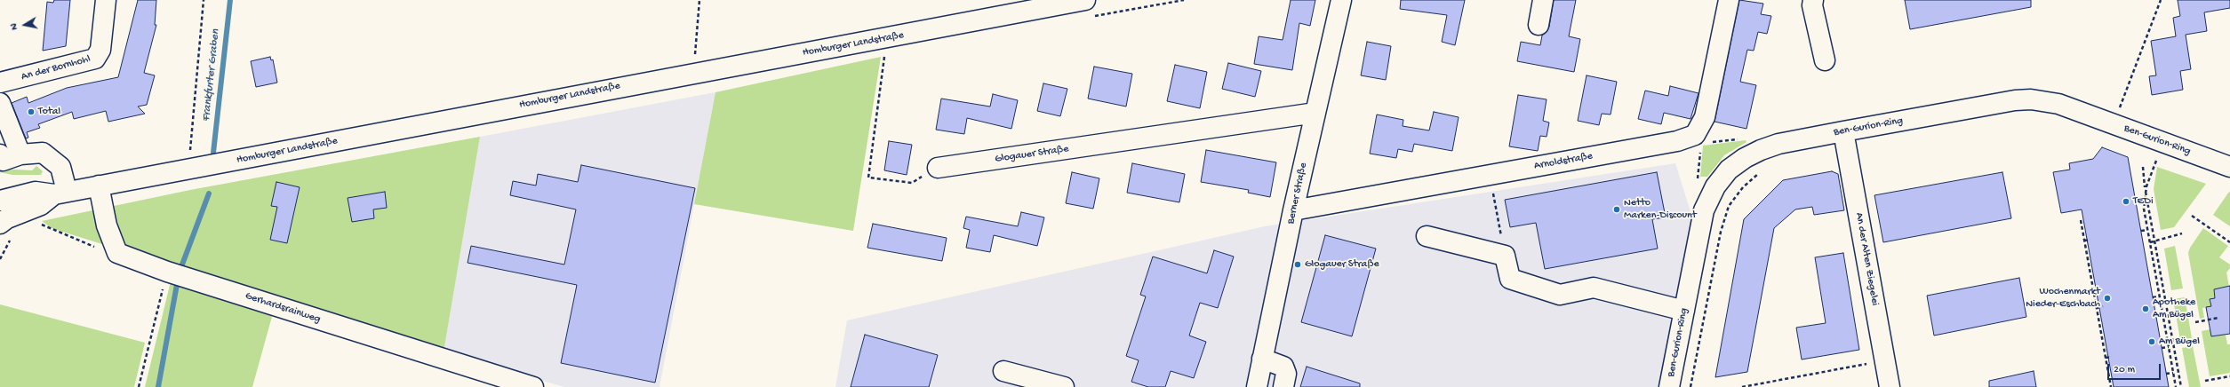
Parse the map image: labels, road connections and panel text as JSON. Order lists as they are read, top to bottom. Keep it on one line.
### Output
{"streets":{"street":["Homburger Landstraße","An der Bornhohl","Ben-Gurion-Ring","Glogauer Straße","Arnoldstraße","Berner Straße","An der Alten Ziegelei","Gerhardsrainweg"]},"crossings":[["Ben-Gurion-Ring","An der Alten Ziegelei"],["Glogauer Straße","Berner Straße"],["Arnoldstraße","Berner Straße"]],"water":["Frankfurter Graben"],"places":["Total","TEDi","Netto Marken-Discount","Glogauer Straße","Wochenmarkt Nieder-Eschbach","Apotheke Am Bügel","Am Bügel"],"scale_bar":"20 m","north":"left"}
